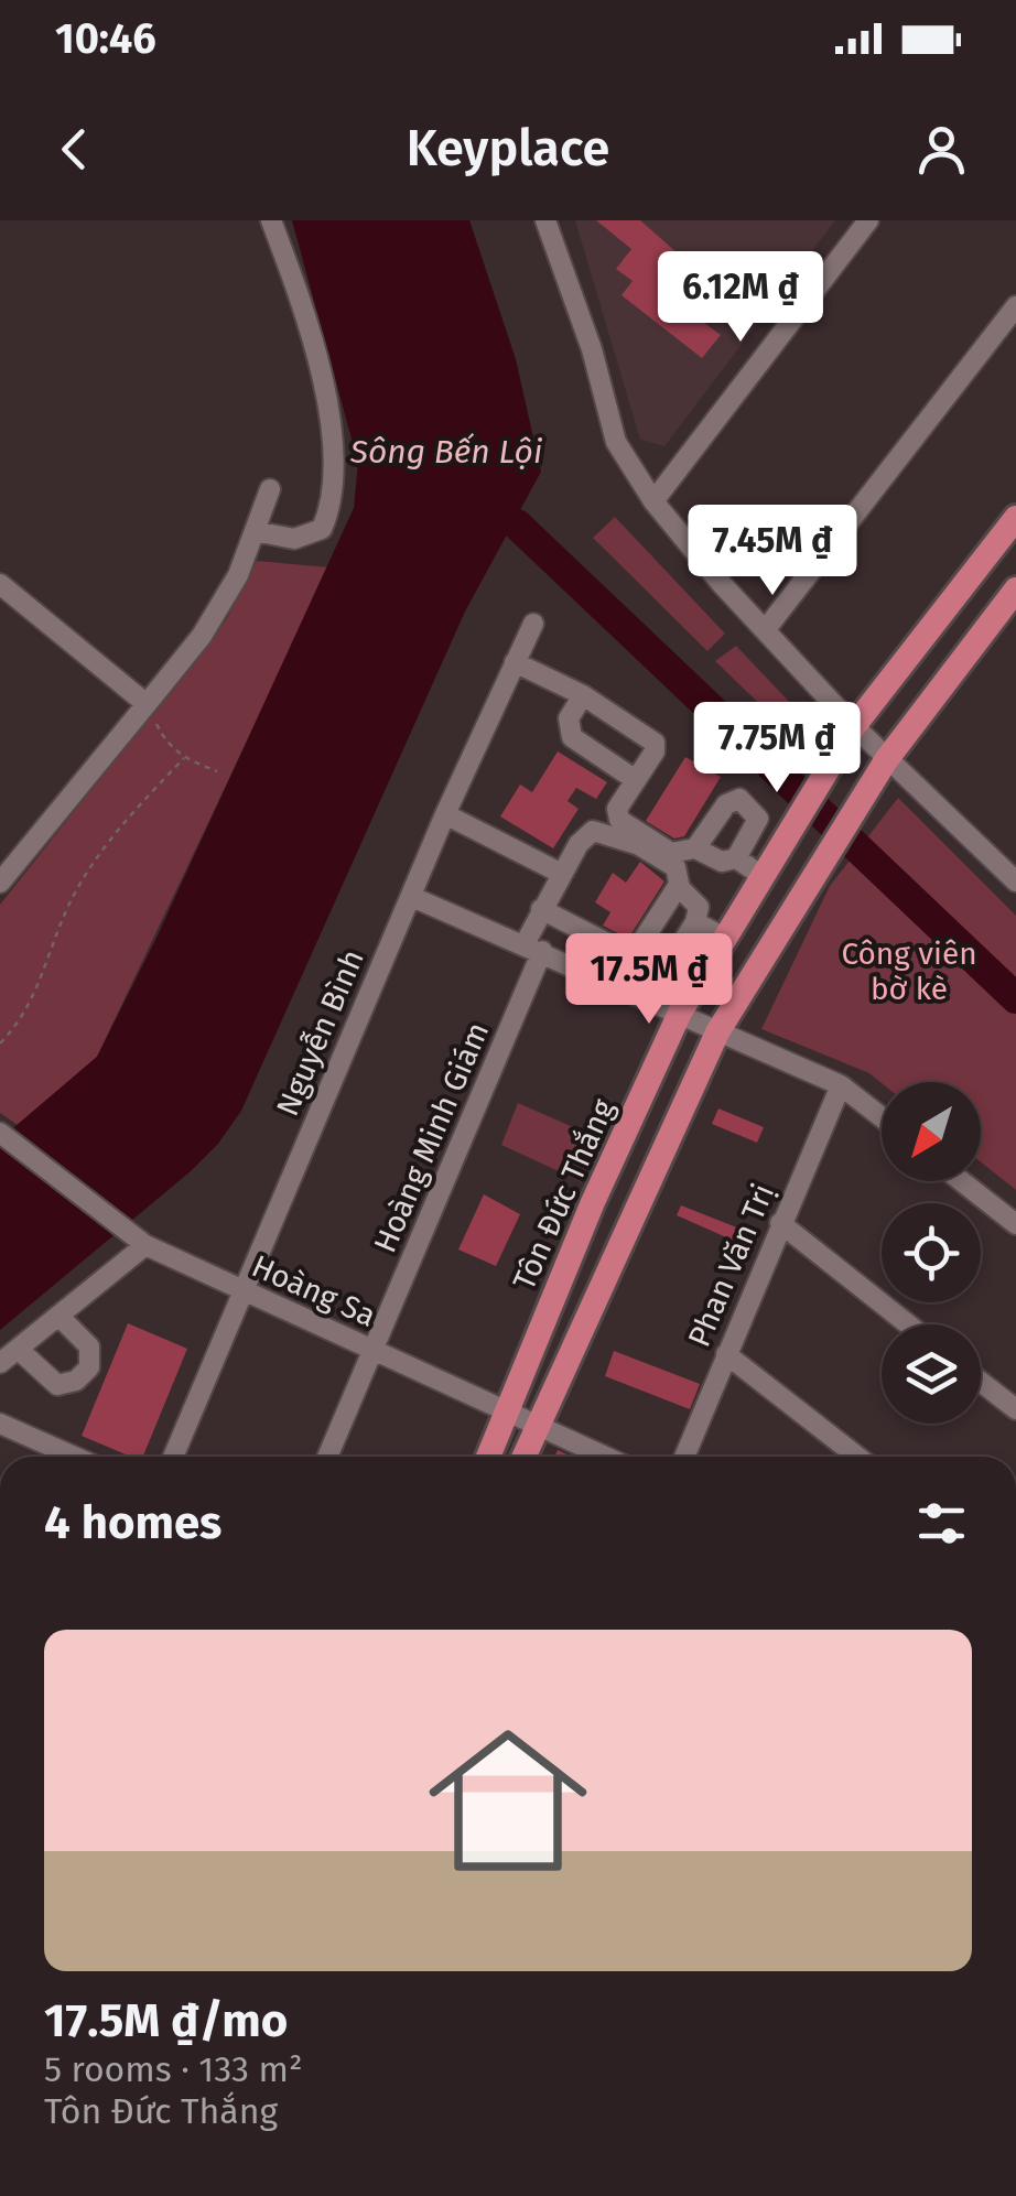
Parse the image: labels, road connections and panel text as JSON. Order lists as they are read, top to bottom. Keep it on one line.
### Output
{"streets":{"main road":["Tôn Đức Thắng"],"street":["Nguyễn Bình","Hoàng Minh Giám","Phan Văn Trị","Hoàng Sa"]},"crossings":[["Nguyễn Bình","Hoàng Sa"],["Hoàng Minh Giám","Hoàng Sa"],["Tôn Đức Thắng","Hoàng Sa"]],"water":["Sông Bến Lội"],"parks":["Công viên bờ kè"],"north":"bottom left","page":{"status":"10:46","header":"Keyplace","price":["6.12M ₫","7.45M ₫","7.75M ₫","17.5M ₫"],"heading":"4 homes","list":[{"name":"17.5M ₫/mo","note":"5 rooms · 133 m² · Tôn Đức Thắng"}]}}
